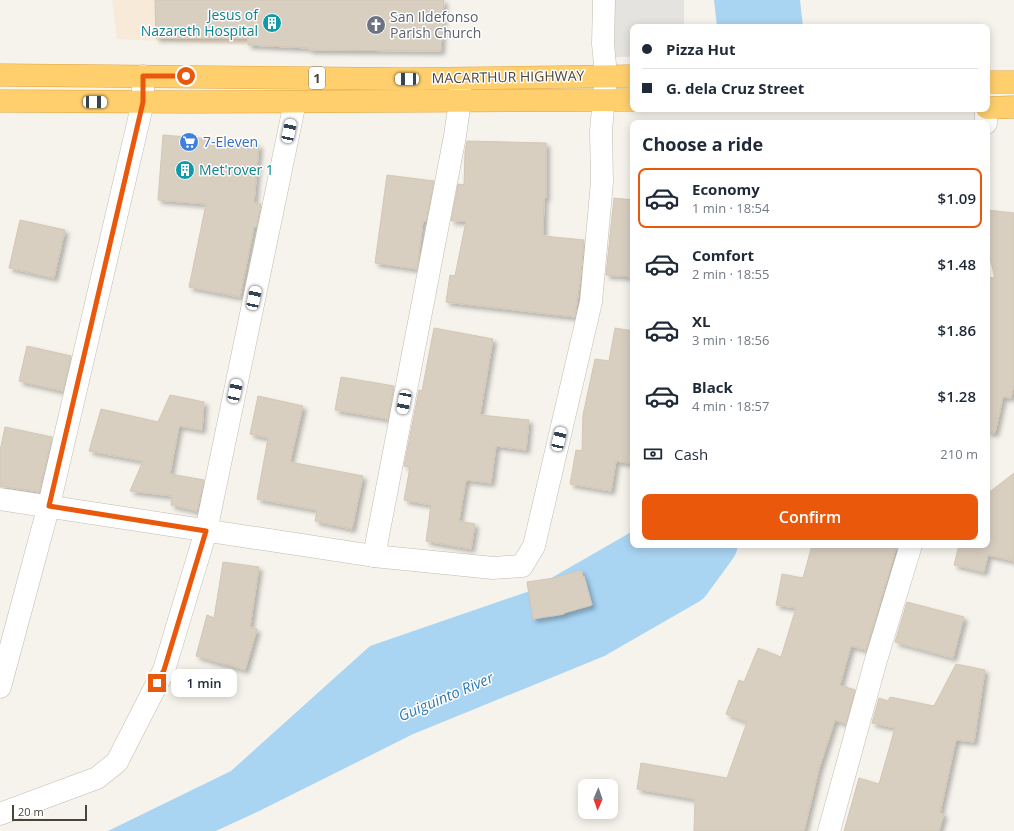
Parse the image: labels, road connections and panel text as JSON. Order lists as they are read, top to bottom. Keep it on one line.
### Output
{"streets":{"highway":["MACARTHUR HIGHWAY","1"]},"water":["Guiguinto River"],"places":{"building":["Jesus of Nazareth Hospital","Met'rover 1"],"church":["San Ildefonso Parish Church"],"supermarket":["7-Eleven"]},"scale_bar":"20 m","north":"bottom","page":{"banner":["Pizza Hut","G. dela Cruz Street"],"heading":"Choose a ride","list":[{"name":"Economy","note":"1 min · 18:54","value":"$1.09"},{"name":"Comfort","note":"2 min · 18:55","value":"$1.48"},{"name":"XL","note":"3 min · 18:56","value":"$1.86"},{"name":"Black","note":"4 min · 18:57","value":"$1.28"}],"pay":["Cash","210 m"],"buttons":"Confirm","bubble":"1 min","scale":"20 m"}}
